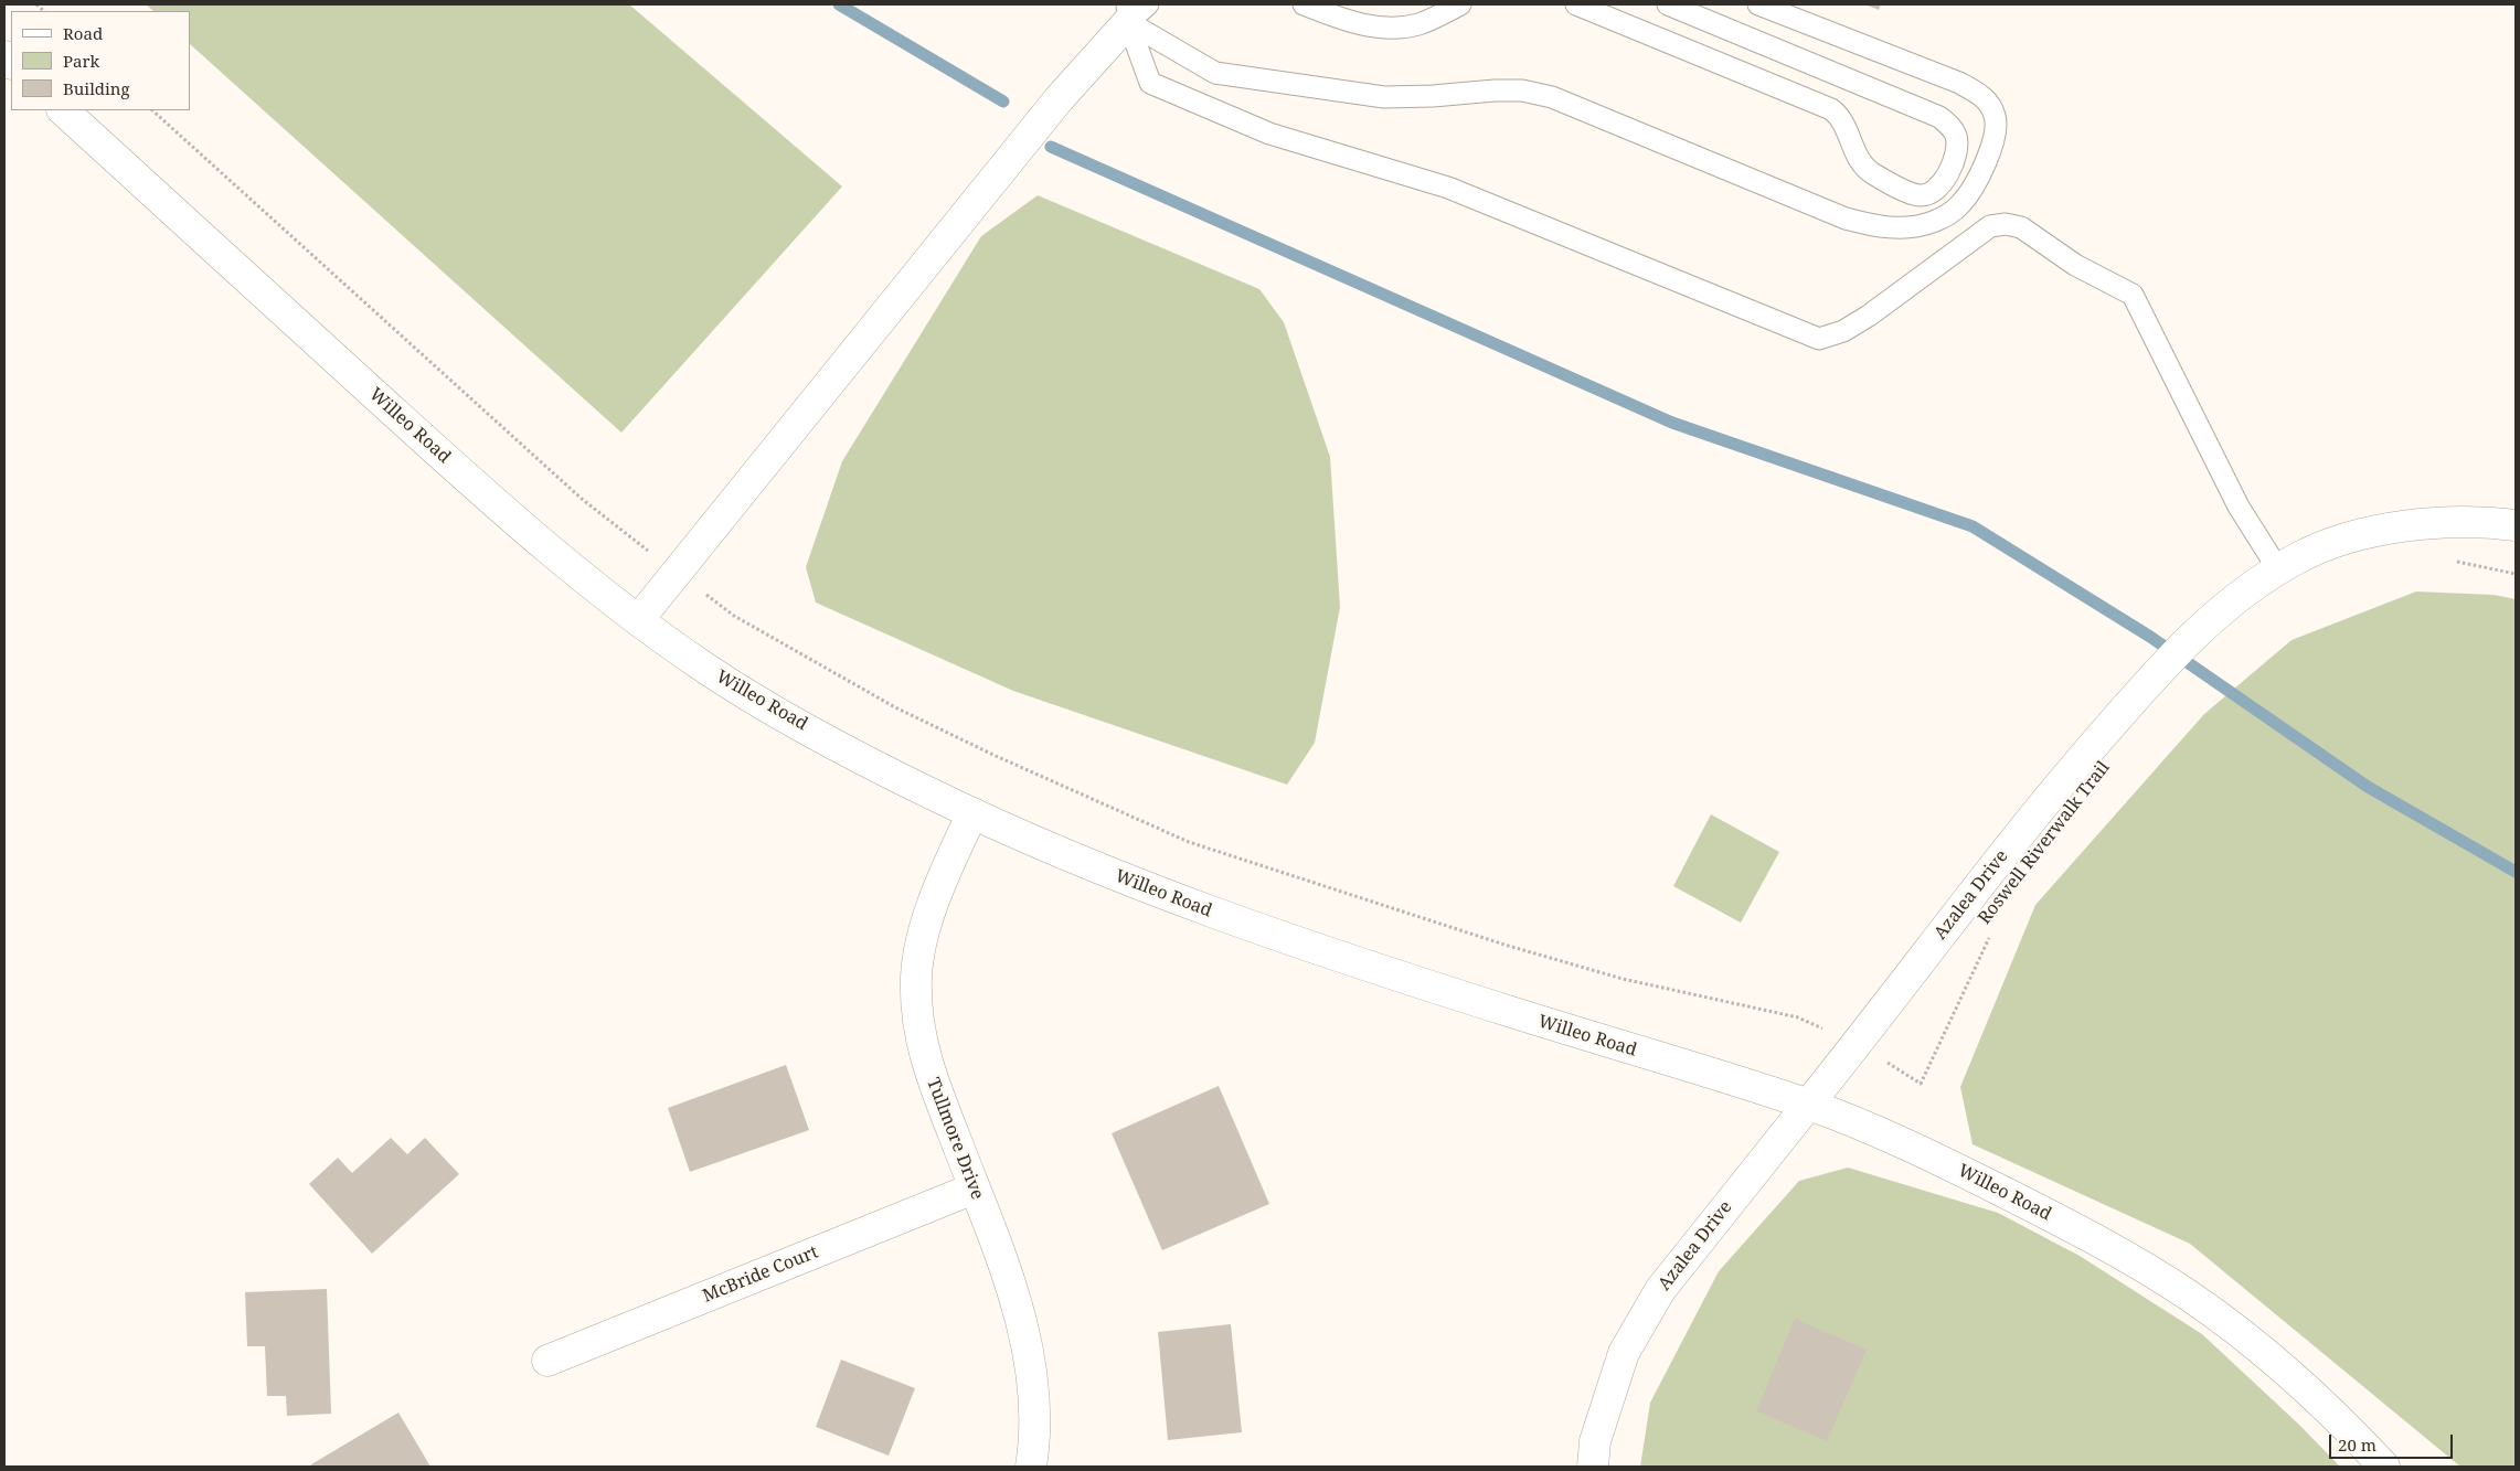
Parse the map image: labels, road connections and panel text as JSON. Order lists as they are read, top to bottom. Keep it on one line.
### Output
{"streets":{"street":["Willeo Road","Azalea Drive","Tullmore Drive","McBride Court"],"path":["Roswell Riverwalk Trail"]},"crossings":[["Willeo Road","Azalea Drive"],["Willeo Road","Tullmore Drive"],["Roswell Riverwalk Trail","Azalea Drive"],["Tullmore Drive","McBride Court"]],"legend":["Road","Park","Building"],"scale_bar":"20 m"}
